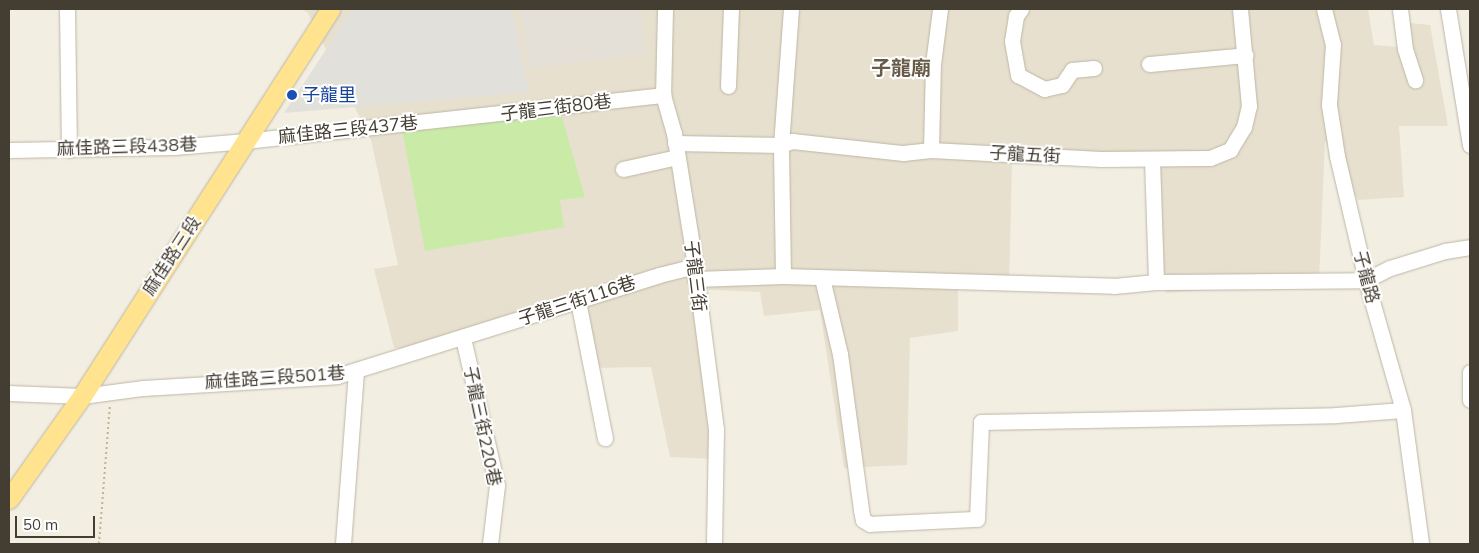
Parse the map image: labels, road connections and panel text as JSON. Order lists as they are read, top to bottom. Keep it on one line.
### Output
{"streets":{"main road":["麻佳路三段"],"street":["子龍三街80巷","麻佳路三段437巷","麻佳路三段438巷","子龍五街","子龍三街","子龍路","子龍三街116巷","麻佳路三段501巷","子龍三街220巷"]},"crossings":[["子龍三街80巷","麻佳路三段437巷"],["子龍三街80巷","子龍三街"],["麻佳路三段437巷","麻佳路三段438巷"],["麻佳路三段437巷","麻佳路三段"],["麻佳路三段438巷","麻佳路三段"],["子龍五街","子龍三街"],["麻佳路三段","麻佳路三段501巷"],["子龍三街","子龍三街116巷"],["子龍路","子龍三街116巷"],["子龍三街116巷","麻佳路三段501巷"],["子龍三街116巷","子龍三街220巷"],["麻佳路三段501巷","子龍三街220巷"]],"districts":["子龍廟"],"places":["子龍里"],"scale_bar":"50 m"}
